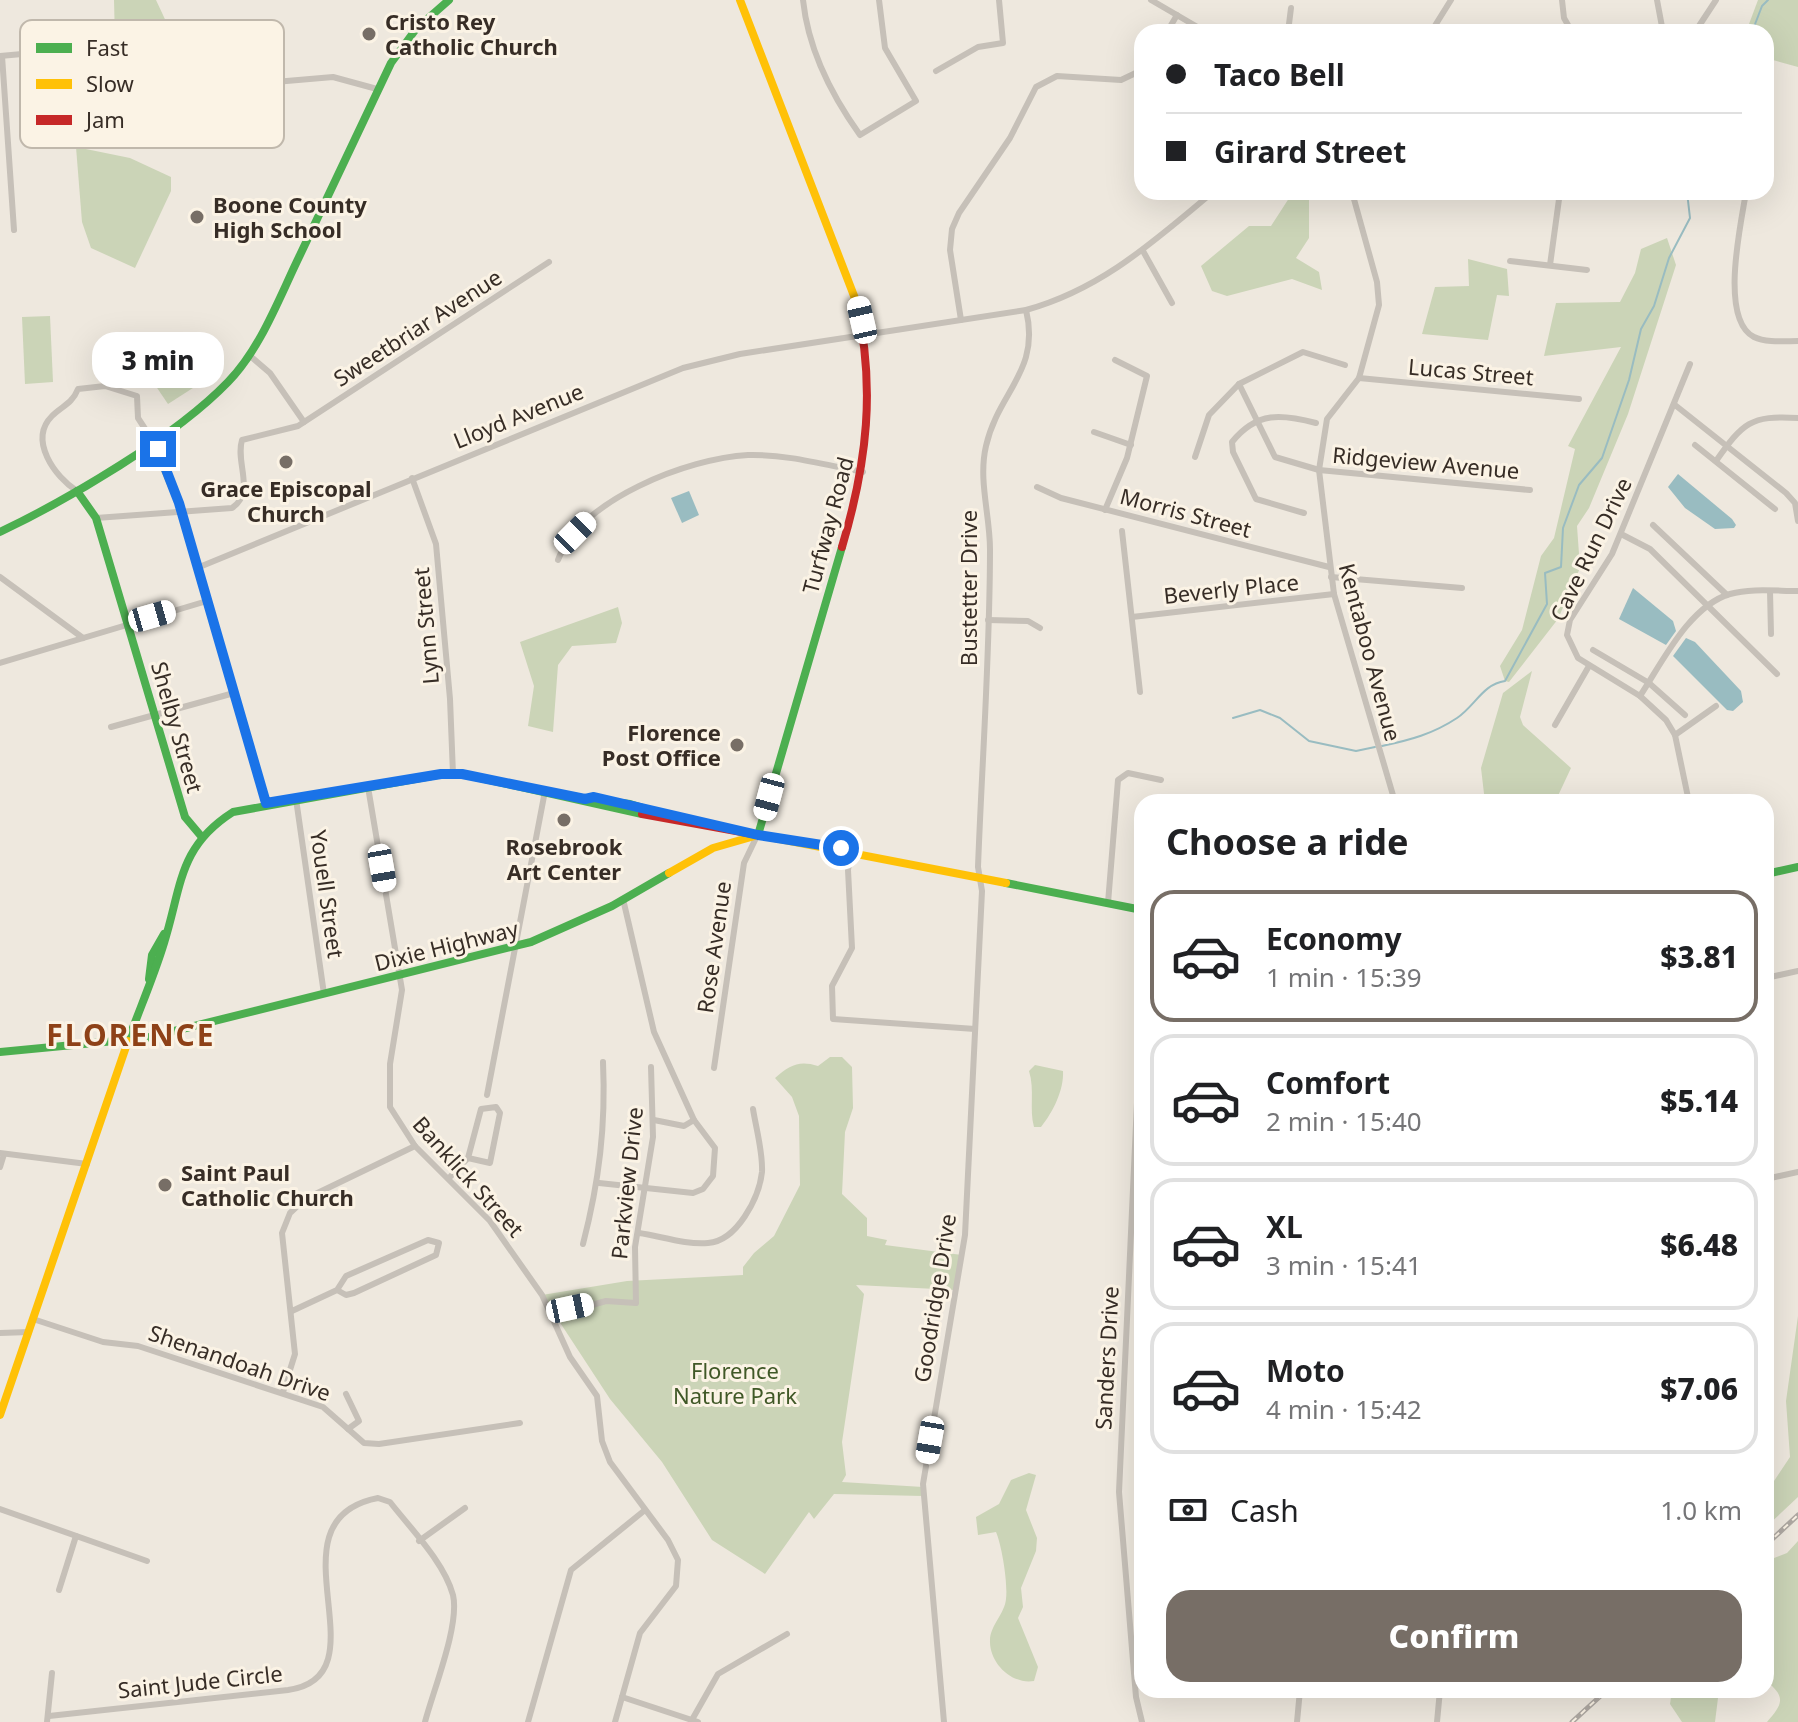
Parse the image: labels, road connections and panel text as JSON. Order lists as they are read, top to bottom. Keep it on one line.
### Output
{"streets":{"main road":["Turfway Road","Shelby Street","Dixie Highway"],"street":["Sweetbriar Avenue","Lucas Street","Lloyd Avenue","Ridgeview Avenue","Morris Street","Cave Run Drive","Bustetter Drive","Beverly Place","Lynn Street","Kentaboo Avenue","Youell Street","Rose Avenue","Banklick Street","Parkview Drive","Goodridge Drive","Sanders Drive","Shenandoah Drive","Saint Jude Circle"]},"crossings":[["Lucas Street","Kentaboo Avenue"],["Lloyd Avenue","Turfway Road"],["Lloyd Avenue","Bustetter Drive"],["Lloyd Avenue","Lynn Street"],["Ridgeview Avenue","Kentaboo Avenue"],["Morris Street","Kentaboo Avenue"],["Turfway Road","Dixie Highway"],["Turfway Road","Rose Avenue"],["Bustetter Drive","Dixie Highway"],["Bustetter Drive","Goodridge Drive"],["Beverly Place","Kentaboo Avenue"],["Youell Street","Dixie Highway"],["Dixie Highway","Rose Avenue"],["Dixie Highway","Banklick Street"],["Dixie Highway","Goodridge Drive"],["Banklick Street","Parkview Drive"]],"districts":["FLORENCE"],"parks":["Florence Nature Park"],"places":["Cristo Rey Catholic Church","Boone County High School","Grace Episcopal Church","Florence Post Office","Rosebrook Art Center","Saint Paul Catholic Church"],"legend":["Fast","Slow","Jam"],"page":{"banner":["Taco Bell","Girard Street"],"bubble":"3 min","heading":"Choose a ride","list":[{"name":"Economy","note":"1 min · 15:39","value":"$3.81"},{"name":"Comfort","note":"2 min · 15:40","value":"$5.14"},{"name":"XL","note":"3 min · 15:41","value":"$6.48"},{"name":"Moto","note":"4 min · 15:42","value":"$7.06"}],"pay":["Cash","1.0 km"],"buttons":"Confirm"}}
